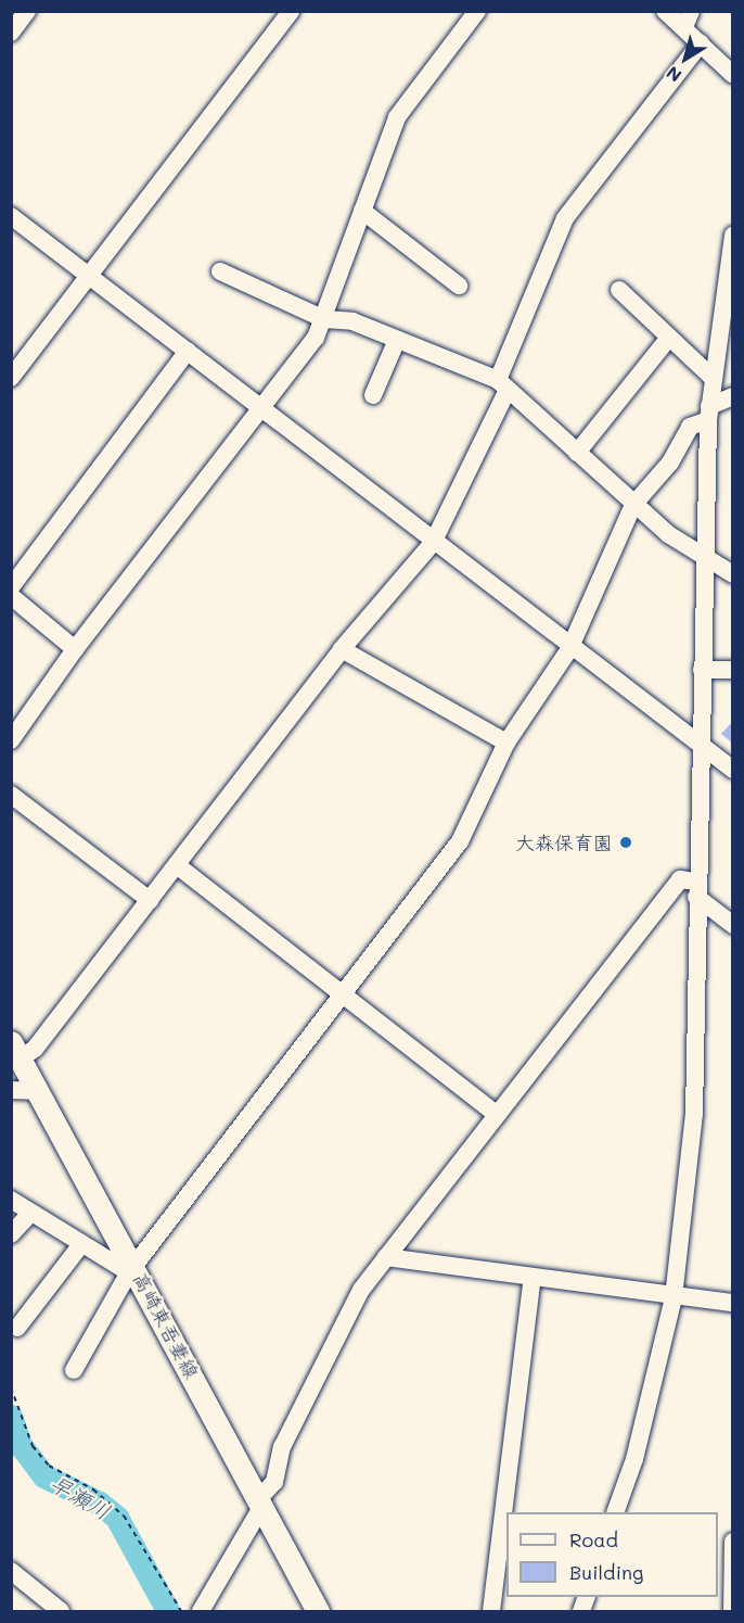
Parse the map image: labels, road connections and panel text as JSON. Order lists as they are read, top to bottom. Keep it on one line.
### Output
{"streets":{"main road":["高崎東吾妻線"]},"water":["早瀬川"],"places":["大森保育園"],"legend":["Road","Building"],"north":"bottom left"}
